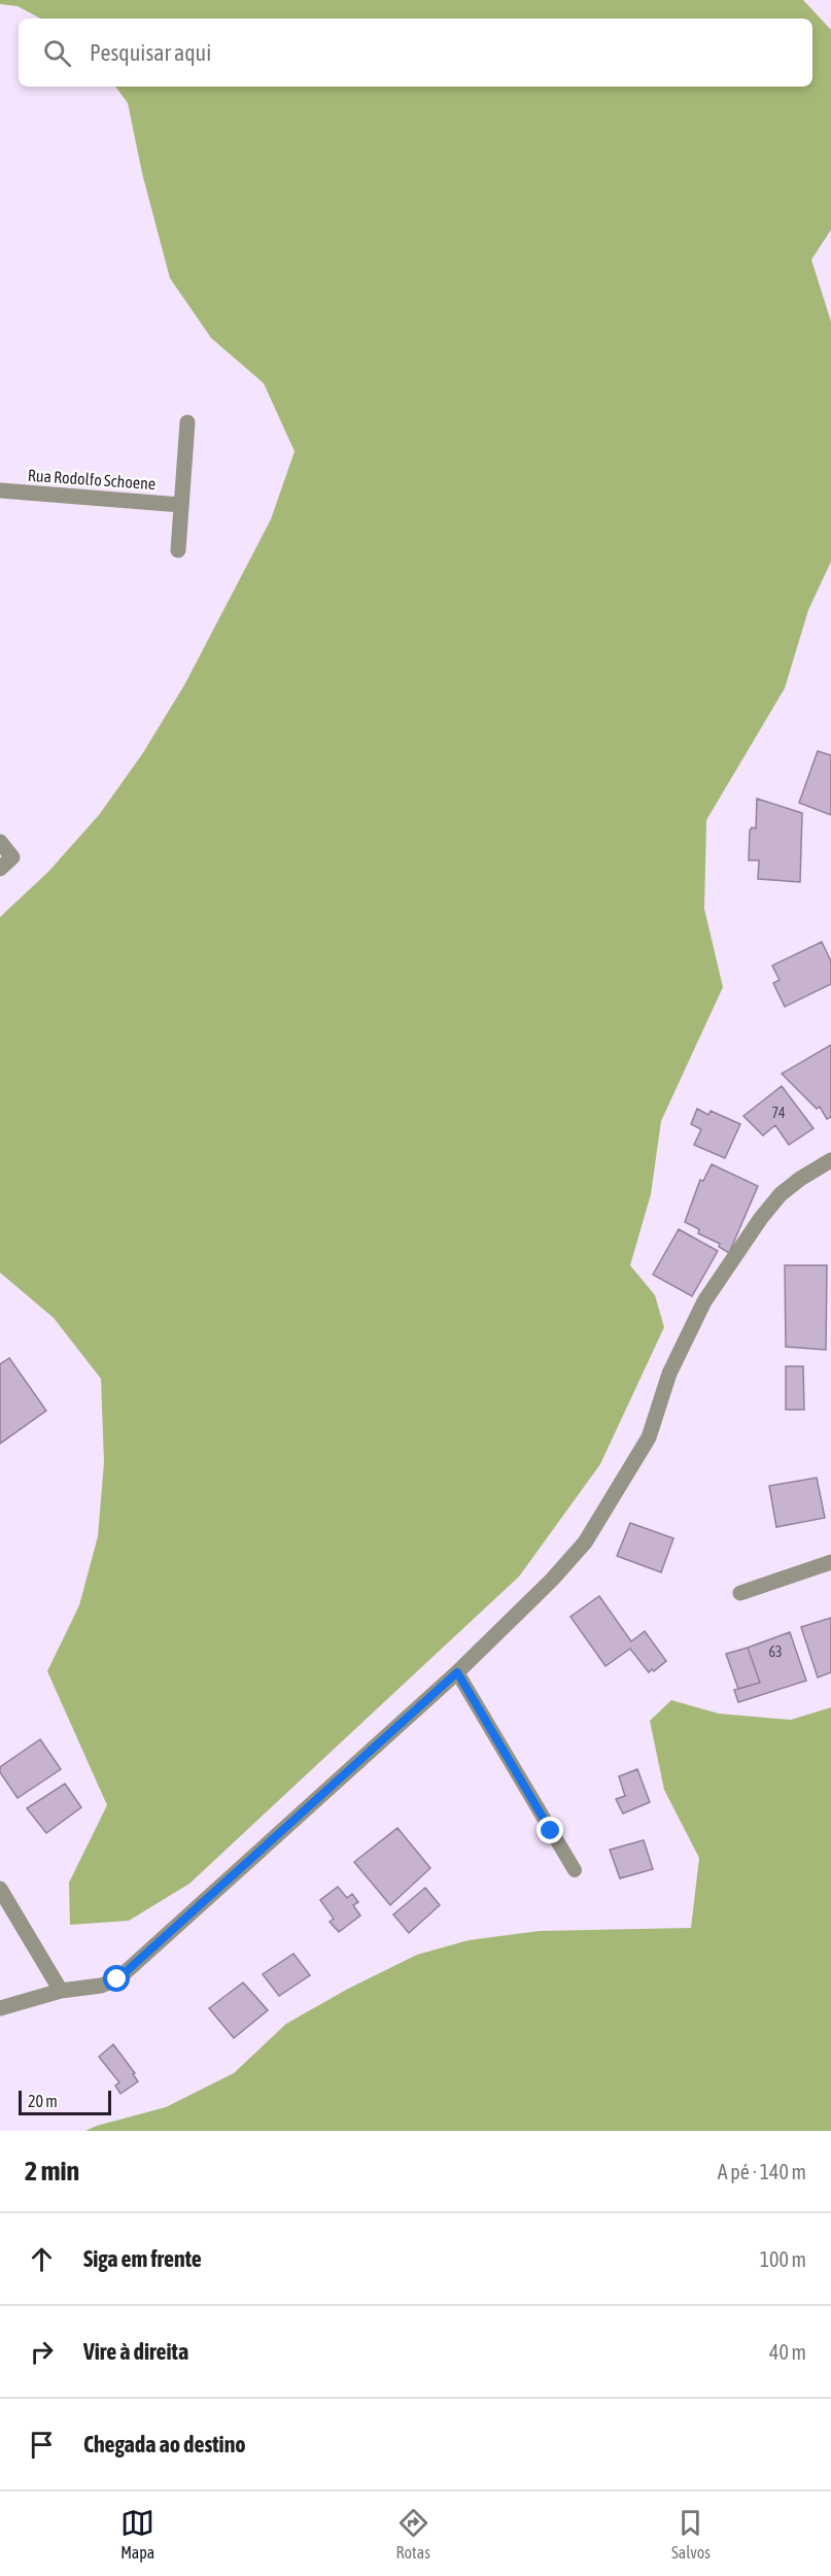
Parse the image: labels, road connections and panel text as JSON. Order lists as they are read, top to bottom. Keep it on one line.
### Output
{"streets":{"street":["Rua Rodolfo Schoene"]},"house_numbers":["74","63"],"scale_bar":"20 m","page":{"search":"Pesquisar aqui","scale":"20 m","heading":["2 min","A pé · 140 m"],"list":[["Siga em frente","100 m"],["Vire à direita","40 m"],"Chegada ao destino"],"nav":["Mapa","Rotas","Salvos"]}}
